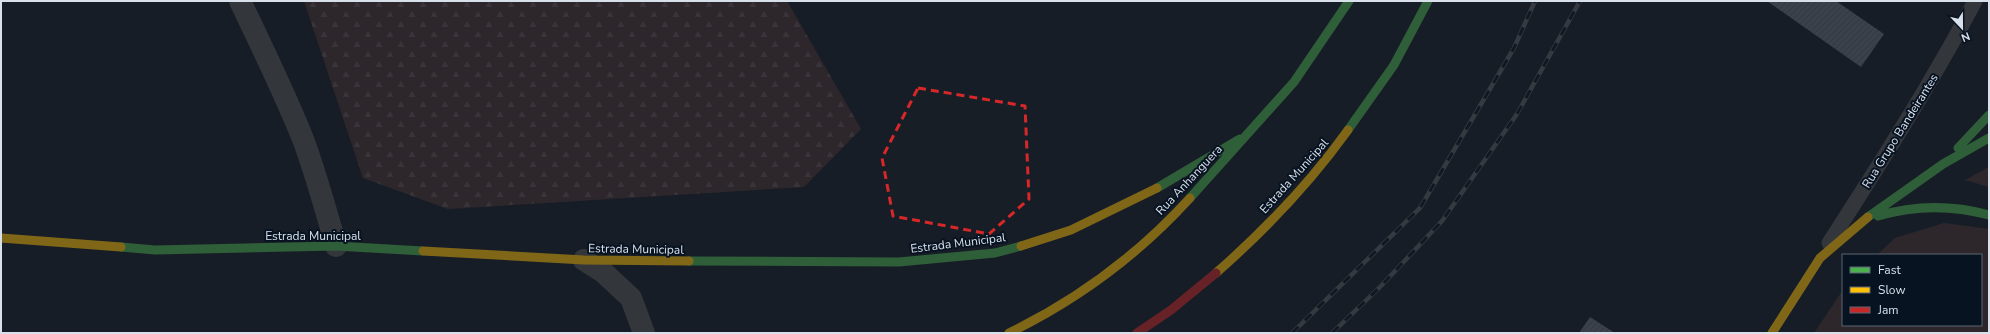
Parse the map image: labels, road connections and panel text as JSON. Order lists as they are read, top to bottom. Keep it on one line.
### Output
{"streets":{"main road":["Estrada Municipal","Rua Anhanguera"],"lane":["Rua Grupo Bandeirantes"]},"crossings":[["Estrada Municipal","Rua Anhanguera"]],"legend":["Fast","Slow","Jam"],"north":"bottom"}
